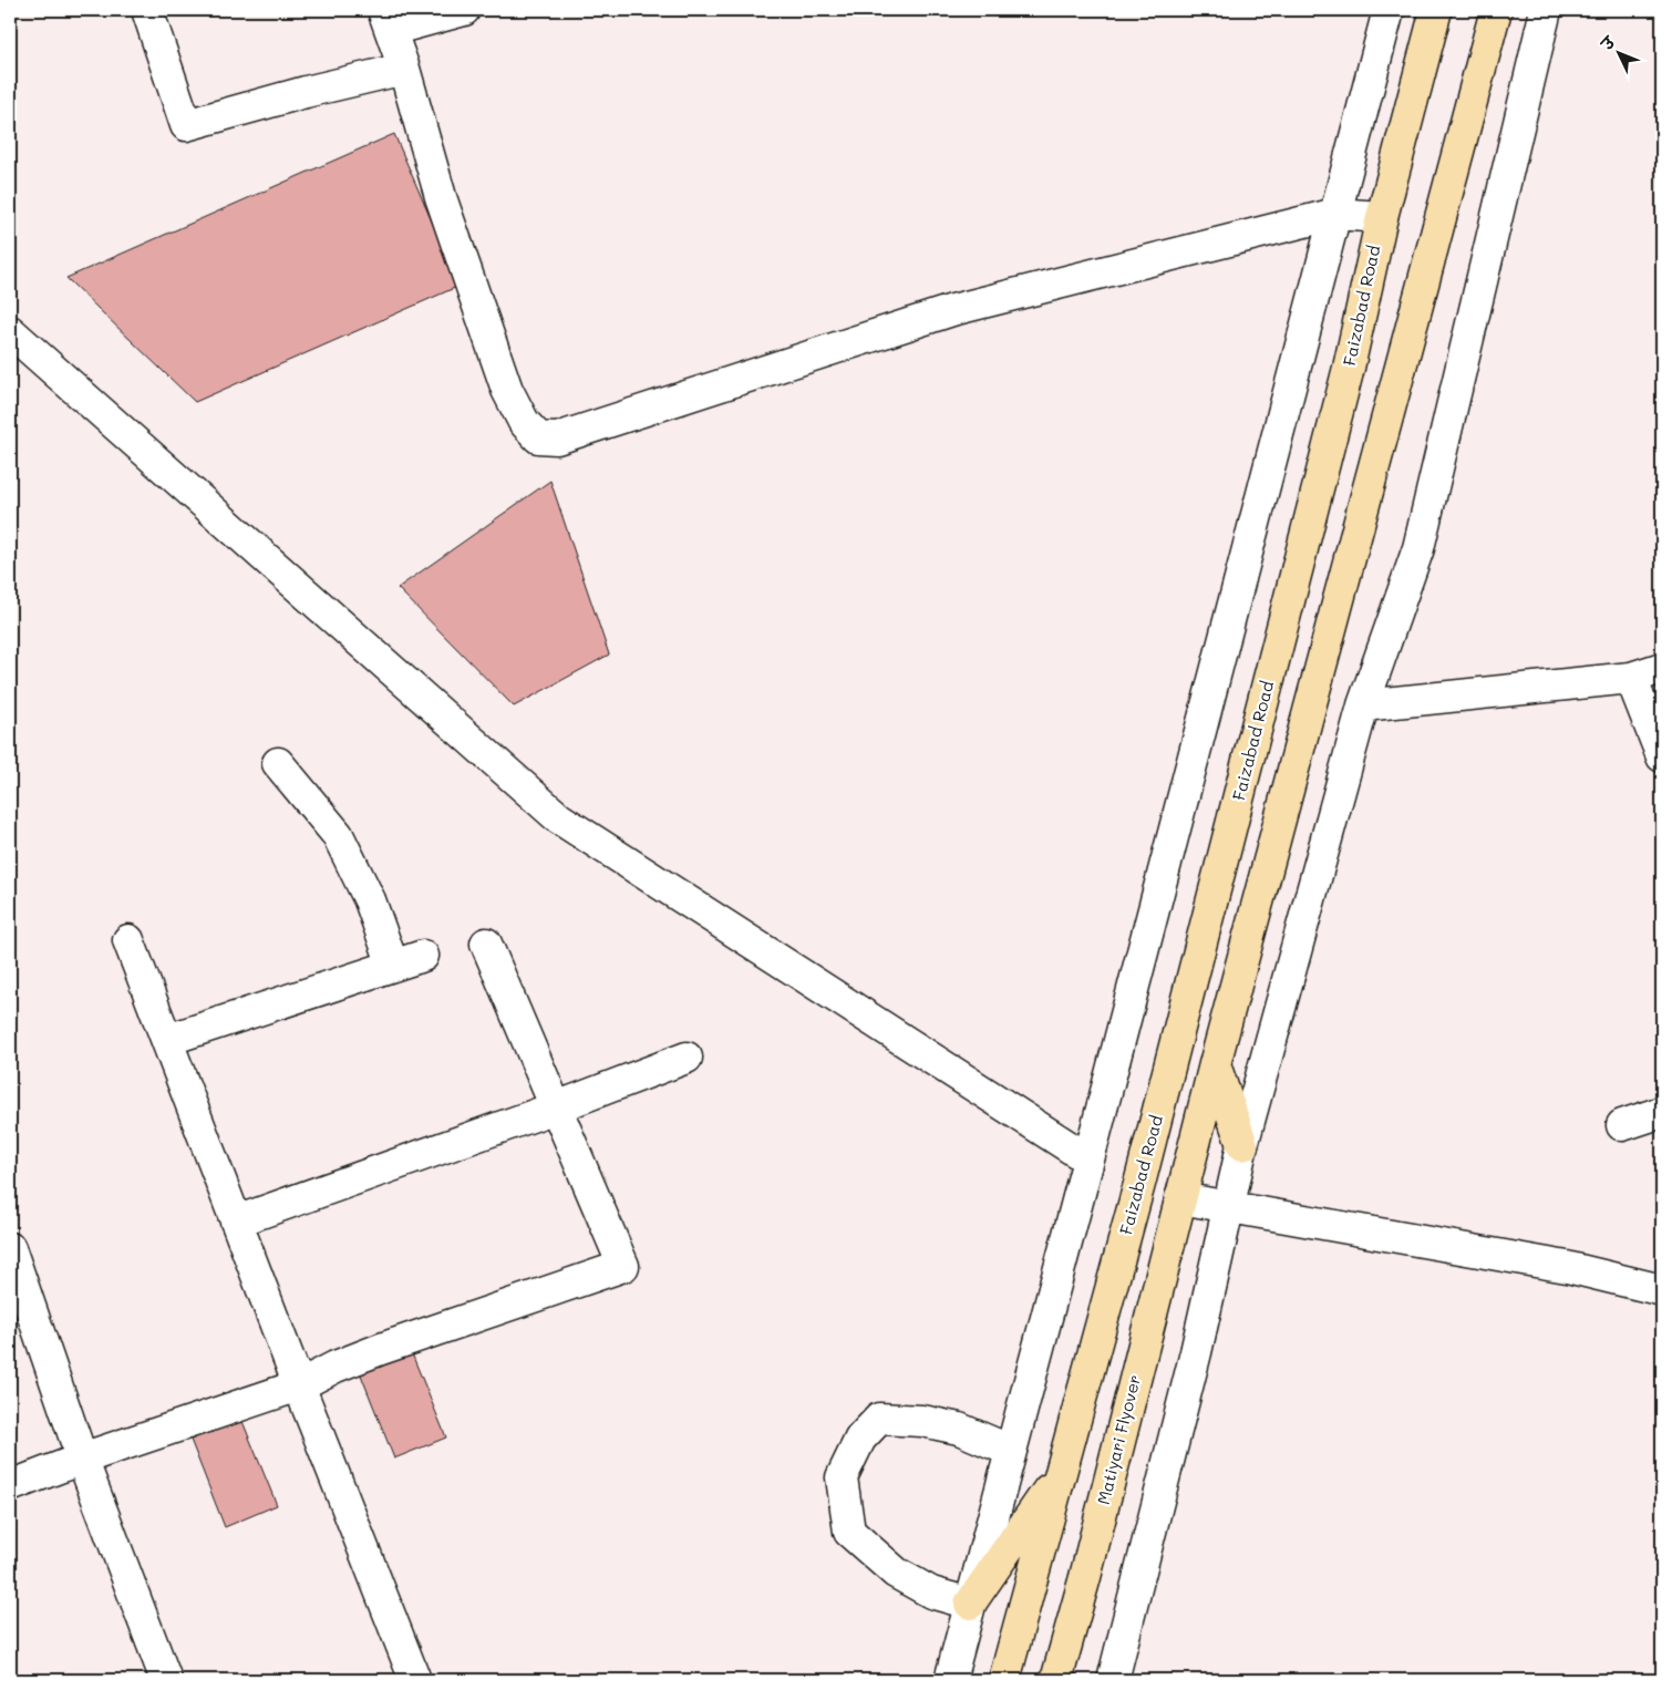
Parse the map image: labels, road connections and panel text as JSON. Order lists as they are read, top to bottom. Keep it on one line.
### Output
{"streets":{"highway":["Faizabad Road","Matiyari Flyover"]},"north":"top left"}
